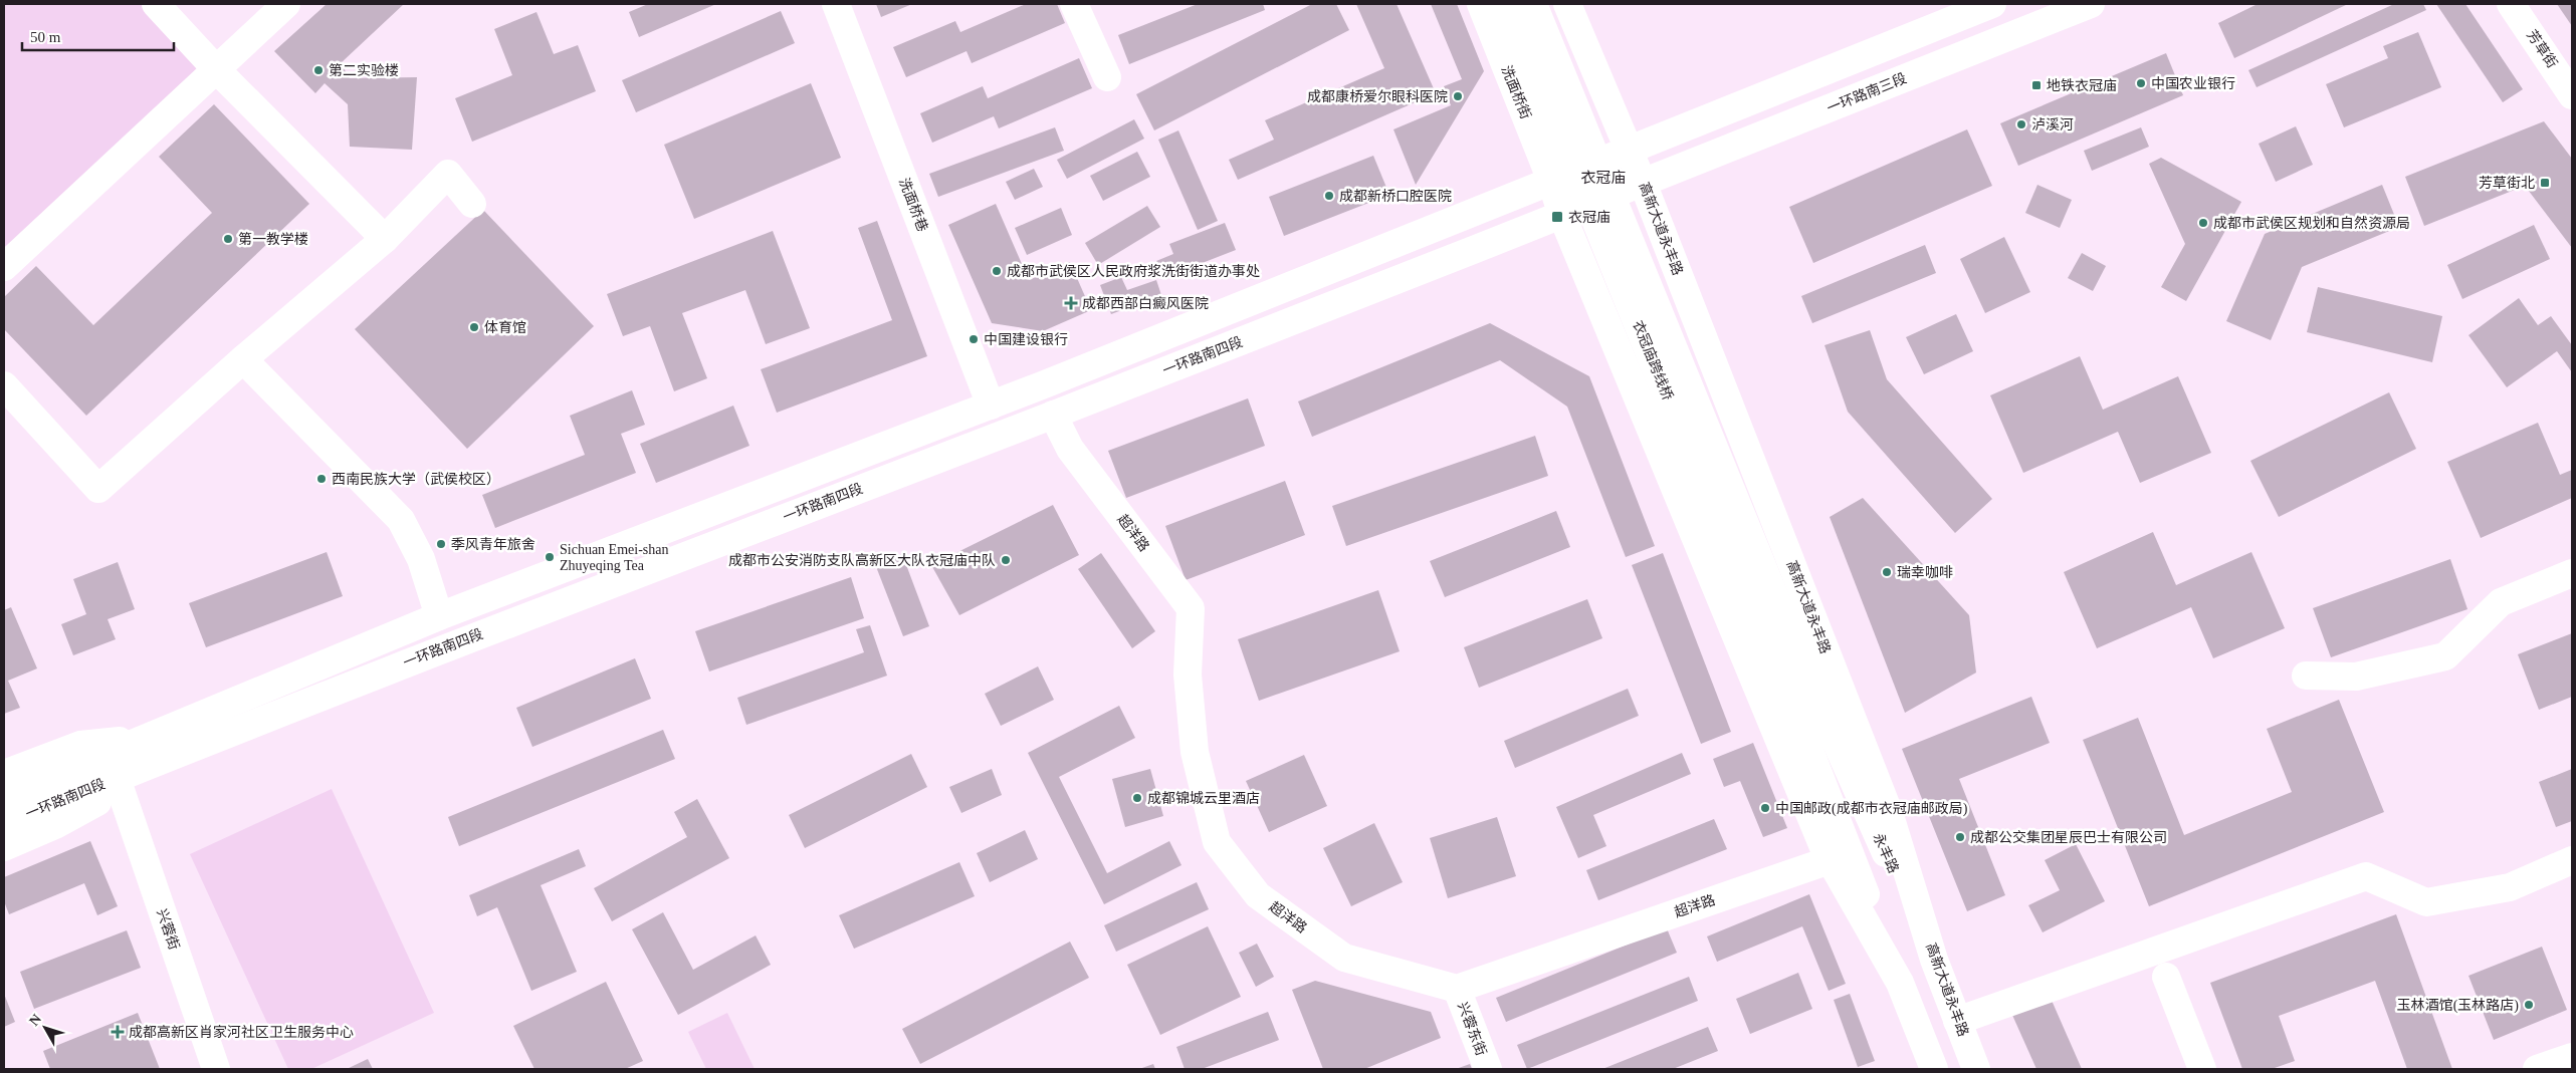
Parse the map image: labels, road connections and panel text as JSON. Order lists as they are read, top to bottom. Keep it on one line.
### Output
{"streets":{"main road":["芳草街","洗面桥街","一环路南三段","洗面桥巷","高新大道永丰路","一环路南四段","衣冠庙跨线桥","超洋路","永丰路","兴蓉街","兴蓉东街"]},"crossings":[["洗面桥街","一环路南四段"],["一环路南三段","高新大道永丰路"],["一环路南三段","一环路南四段"],["洗面桥巷","一环路南四段"],["高新大道永丰路","一环路南四段"],["高新大道永丰路","永丰路"],["一环路南四段","超洋路"],["衣冠庙跨线桥","永丰路"],["超洋路","兴蓉东街"]],"districts":["衣冠庙"],"places":{"other":["第二实验楼","中国农业银行","成都康桥爱尔眼科医院","泸溪河","成都新桥口腔医院","成都市武侯区规划和自然资源局","第一教学楼","成都市武侯区人民政府浆洗街街道办事处","体育馆","中国建设银行","西南民族大学（武侯校区）","季风青年旅舍","Sichuan Emei-shan Zhuyeqing Tea","成都市公安消防支队高新区大队衣冠庙中队","瑞幸咖啡","成都锦城云里酒店","中国邮政(成都市衣冠庙邮政局)","成都公交集团星辰巴士有限公司","玉林酒馆(玉林路店)"],"transit":["地铁衣冠庙","芳草街北","衣冠庙"],"health":["成都西部白癜风医院","成都高新区肖家河社区卫生服务中心"]},"scale_bar":"50 m","north":"top left"}
